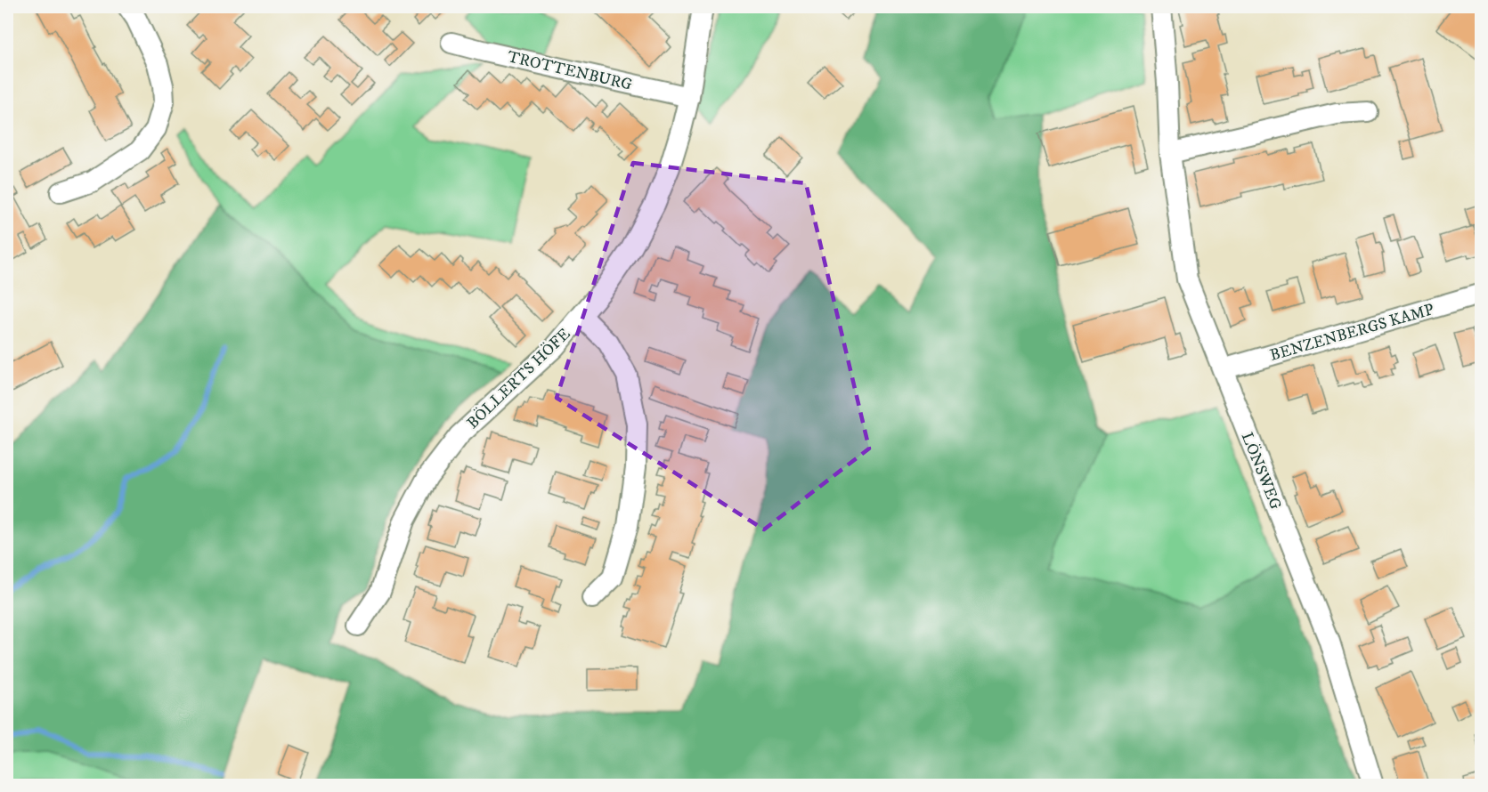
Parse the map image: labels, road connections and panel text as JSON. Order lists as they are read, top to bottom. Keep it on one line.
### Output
{"streets":{"street":["TROTTENBURG","BENZENBERGS KAMP","BÖLLERTS HÖFE","LÖNSWEG"]},"crossings":[["TROTTENBURG","BÖLLERTS HÖFE"],["BENZENBERGS KAMP","LÖNSWEG"]]}
